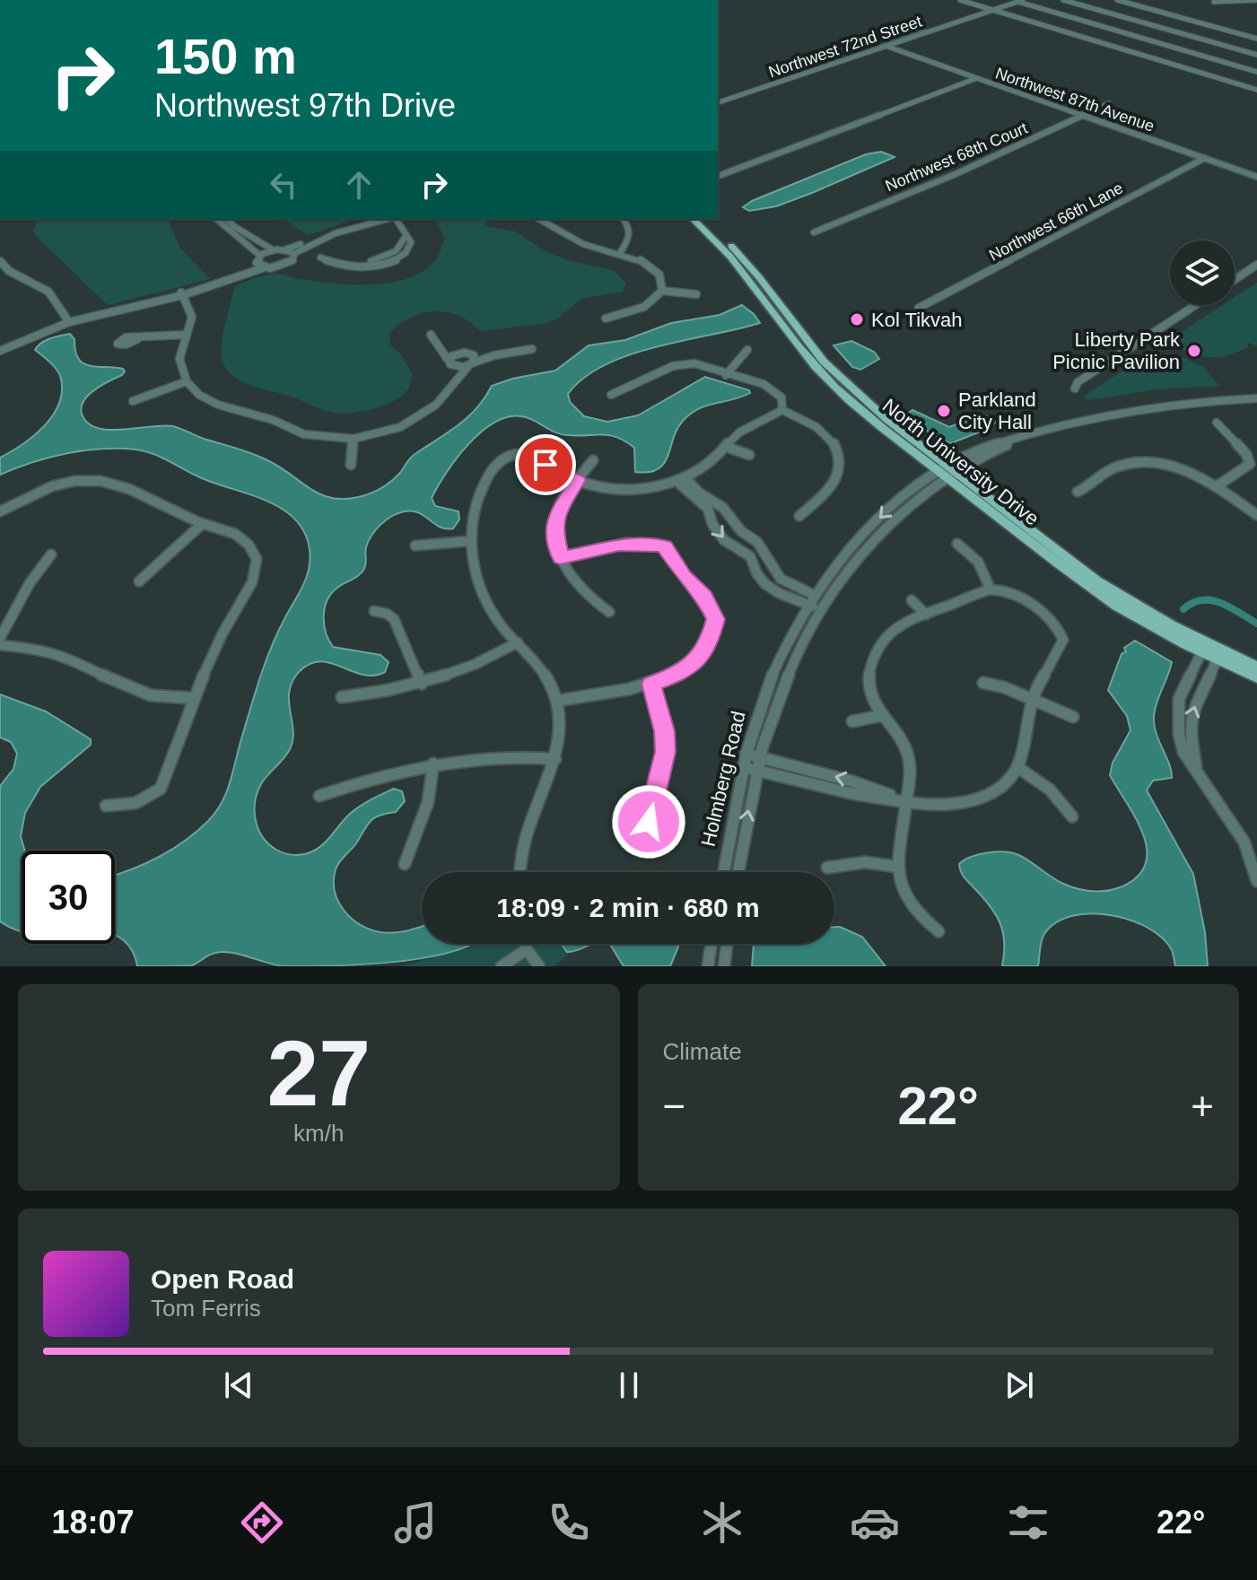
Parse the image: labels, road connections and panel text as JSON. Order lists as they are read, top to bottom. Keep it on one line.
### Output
{"streets":{"main road":["North University Drive"],"street":["Northwest 72nd Street","Northwest 87th Avenue","Northwest 68th Court","Northwest 66th Lane","Holmberg Road"]},"crossings":[["Northwest 72nd Street","Northwest 87th Avenue"],["Northwest 87th Avenue","Northwest 68th Court"],["Northwest 87th Avenue","Northwest 66th Lane"],["North University Drive","Holmberg Road"]],"places":["Kol Tikvah","Liberty Park Picnic Pavilion","Parkland City Hall"],"page":{"turn":["150 m","Northwest 97th Drive"],"limit":"30","trip":"18:09 · 2 min · 680 m","tile":[["27","km/h"],"Climate"],"heat":["−","22°","+"],"song":["Open Road","Tom Ferris"],"tabs":["18:07","22°"]}}
